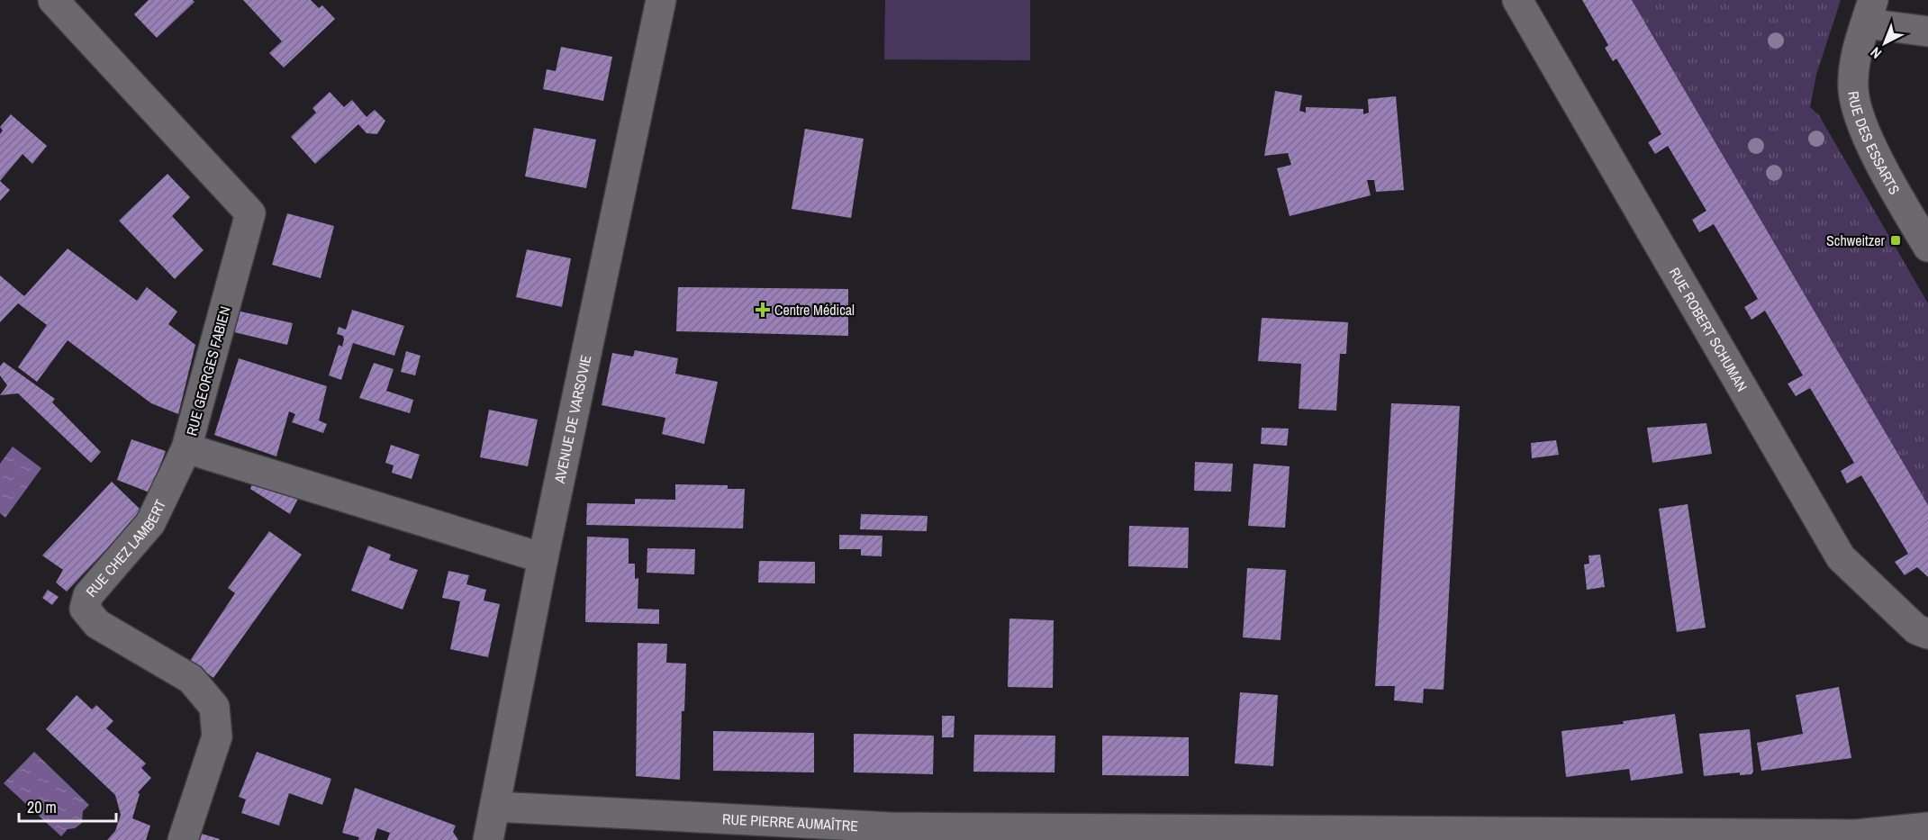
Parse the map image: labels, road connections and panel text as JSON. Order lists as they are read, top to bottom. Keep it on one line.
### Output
{"streets":{"street":["RUE DES ESSARTS","RUE ROBERT SCHUMAN","RUE GEORGES FABIEN","AVENUE DE VARSOVIE","RUE CHEZ LAMBERT","RUE PIERRE AUMAÎTRE"]},"crossings":[["RUE GEORGES FABIEN","AVENUE DE VARSOVIE"],["RUE GEORGES FABIEN","RUE CHEZ LAMBERT"],["AVENUE DE VARSOVIE","RUE PIERRE AUMAÎTRE"]],"places":{"transit":["Schweitzer"],"health":["Centre Médical"]},"scale_bar":"20 m","north":"bottom left"}
